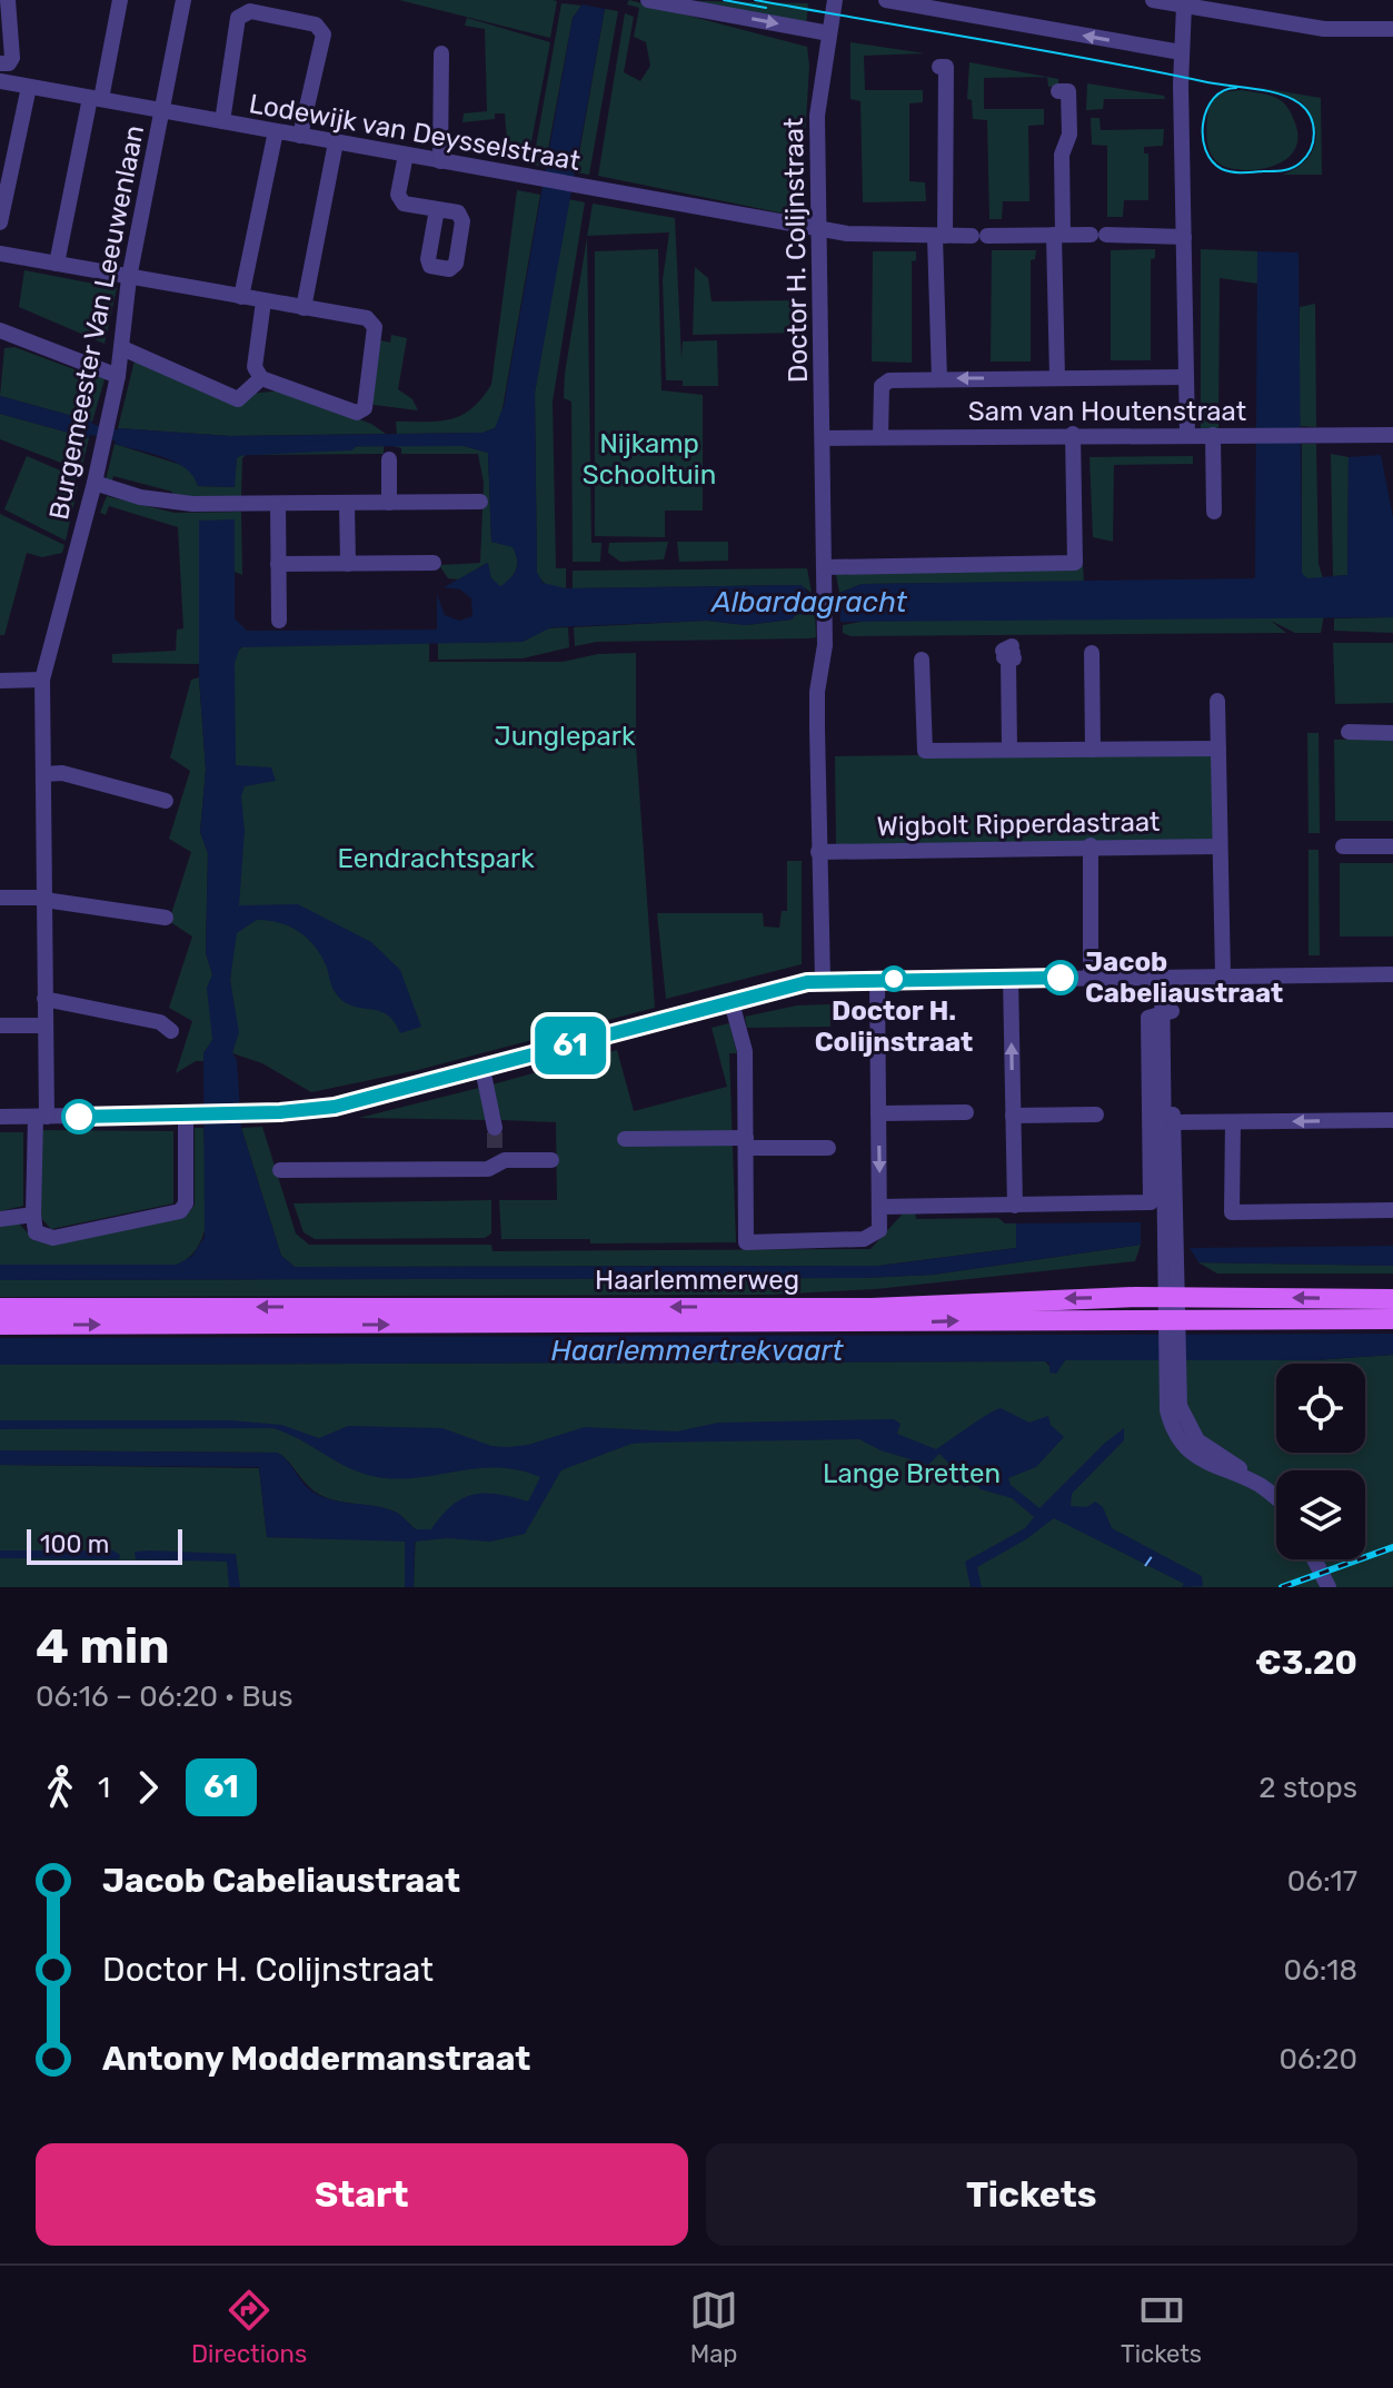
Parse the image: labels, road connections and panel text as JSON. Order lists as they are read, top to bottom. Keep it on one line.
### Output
{"streets":{"main road":["Haarlemmerweg"],"street":["Lodewijk van Deysselstraat","Doctor H. Colijnstraat","Burgemeester Van Leeuwenlaan","Sam van Houtenstraat","Wigbolt Ripperdastraat"]},"crossings":[["Lodewijk van Deysselstraat","Doctor H. Colijnstraat"],["Lodewijk van Deysselstraat","Burgemeester Van Leeuwenlaan"],["Doctor H. Colijnstraat","Sam van Houtenstraat"],["Doctor H. Colijnstraat","Wigbolt Ripperdastraat"]],"water":["Albardagracht","Haarlemmertrekvaart"],"parks":["Nijkamp Schooltuin","Junglepark","Eendrachtspark","Lange Bretten"],"places":["Jacob Cabeliaustraat","Doctor H. Colijnstraat"],"lines":["bus line 61"],"scale_bar":"100 m","page":{"on_map":"61","scale":"100 m","heading":["4 min","06:16 – 06:20 · Bus","€3.20"],"legs":["1","61","2 stops"],"list":[{"name":"Jacob Cabeliaustraat","value":"06:17"},{"name":"Doctor H. Colijnstraat","value":"06:18"},{"name":"Antony Moddermanstraat","value":"06:20"}],"buttons":["Start","Tickets"],"tabs":["Directions","Map","Tickets"]}}
